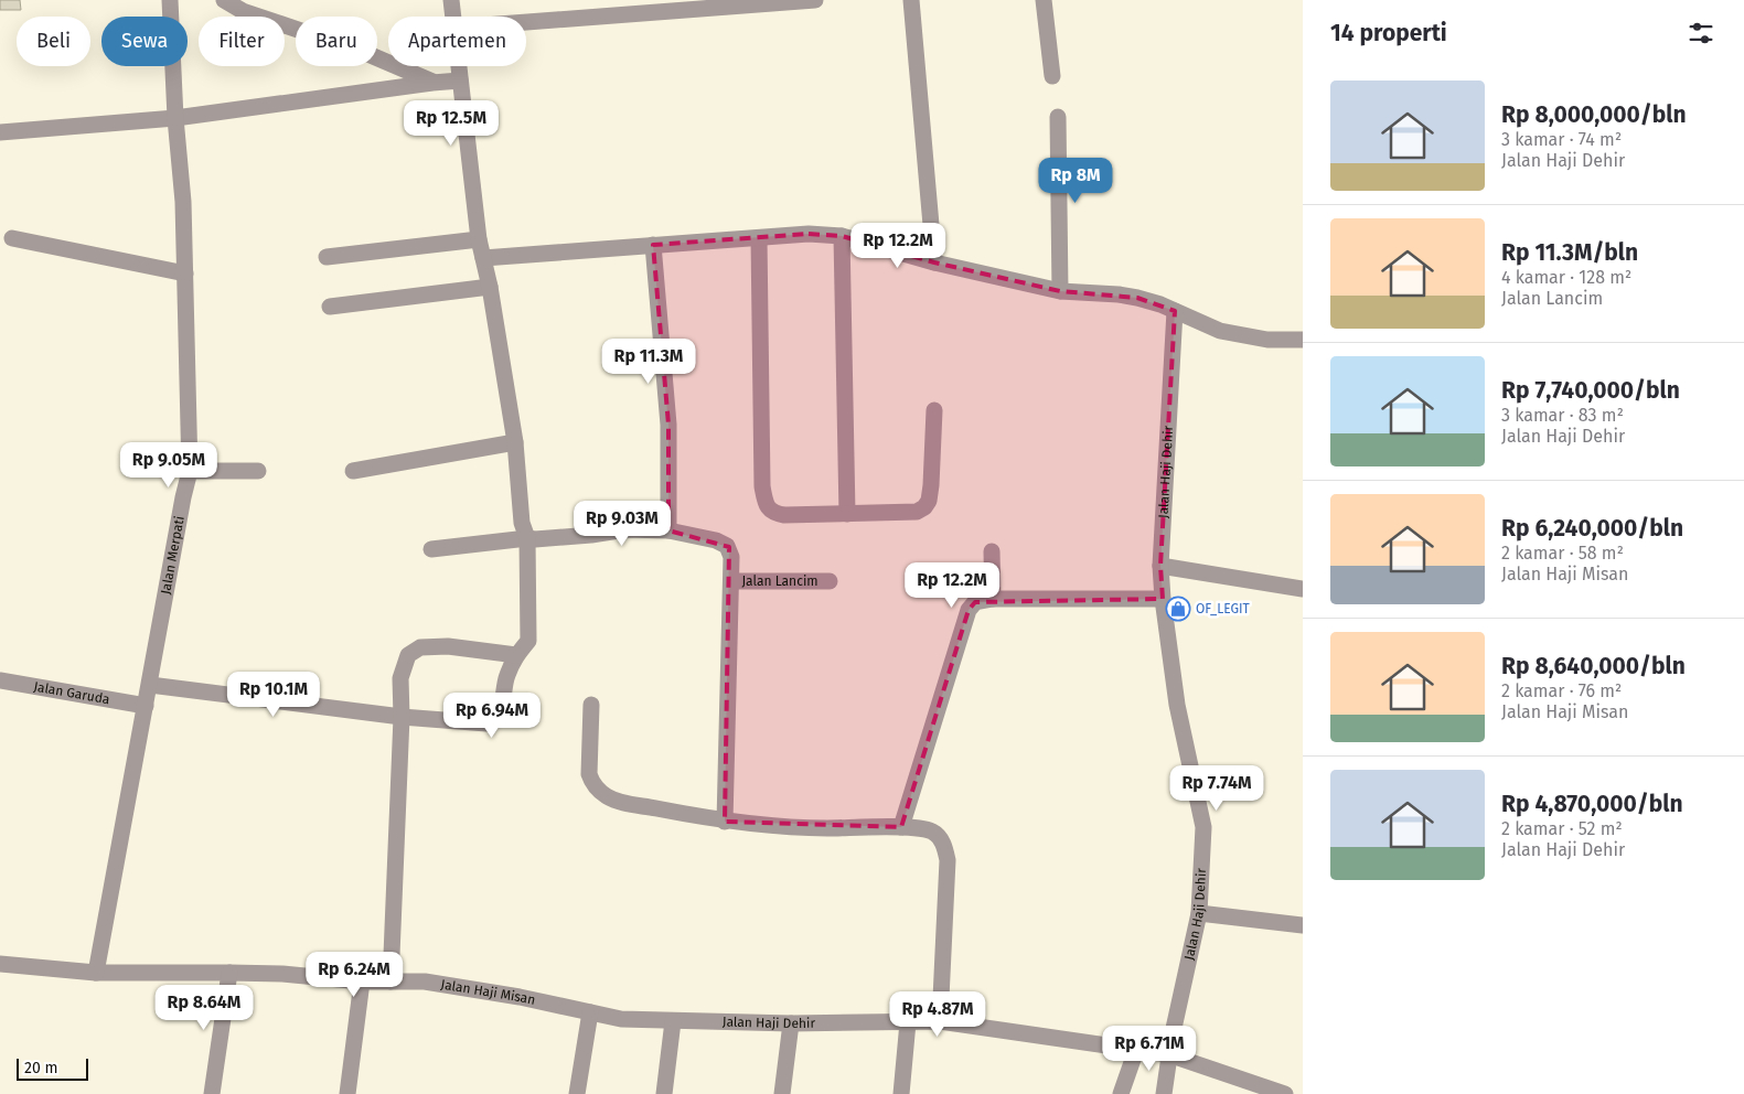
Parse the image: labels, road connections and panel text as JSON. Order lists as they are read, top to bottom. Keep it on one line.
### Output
{"streets":{"street":["Jalan Haji Dehir","Jalan Merpati","Jalan Lancim","Jalan Garuda","Jalan Haji Misan"]},"crossings":[["Jalan Haji Dehir","Jalan Haji Misan"],["Jalan Merpati","Jalan Garuda"],["Jalan Merpati","Jalan Haji Misan"]],"places":{"shop":["OF_LEGIT"]},"scale_bar":"20 m","page":{"heading":"14 properti","chip":["Beli","Sewa","Filter","Baru","Apartemen"],"list":[{"name":"Rp 8,000,000/bln","note":"3 kamar · 74 m² · Jalan Haji Dehir"},{"name":"Rp 11.3M/bln","note":"4 kamar · 128 m² · Jalan Lancim"},{"name":"Rp 7,740,000/bln","note":"3 kamar · 83 m² · Jalan Haji Dehir"},{"name":"Rp 6,240,000/bln","note":"2 kamar · 58 m² · Jalan Haji Misan"},{"name":"Rp 8,640,000/bln","note":"2 kamar · 76 m² · Jalan Haji Misan"},{"name":"Rp 4,870,000/bln","note":"2 kamar · 52 m² · Jalan Haji Dehir"}],"price":["Rp 12.5M","Rp 8M","Rp 12.2M","Rp 11.3M","Rp 9.05M","Rp 9.03M","Rp 12.2M","Rp 10.1M","Rp 6.94M","Rp 7.74M","Rp 6.24M","Rp 8.64M","Rp 4.87M","Rp 6.71M"],"scale":"20 m"}}
